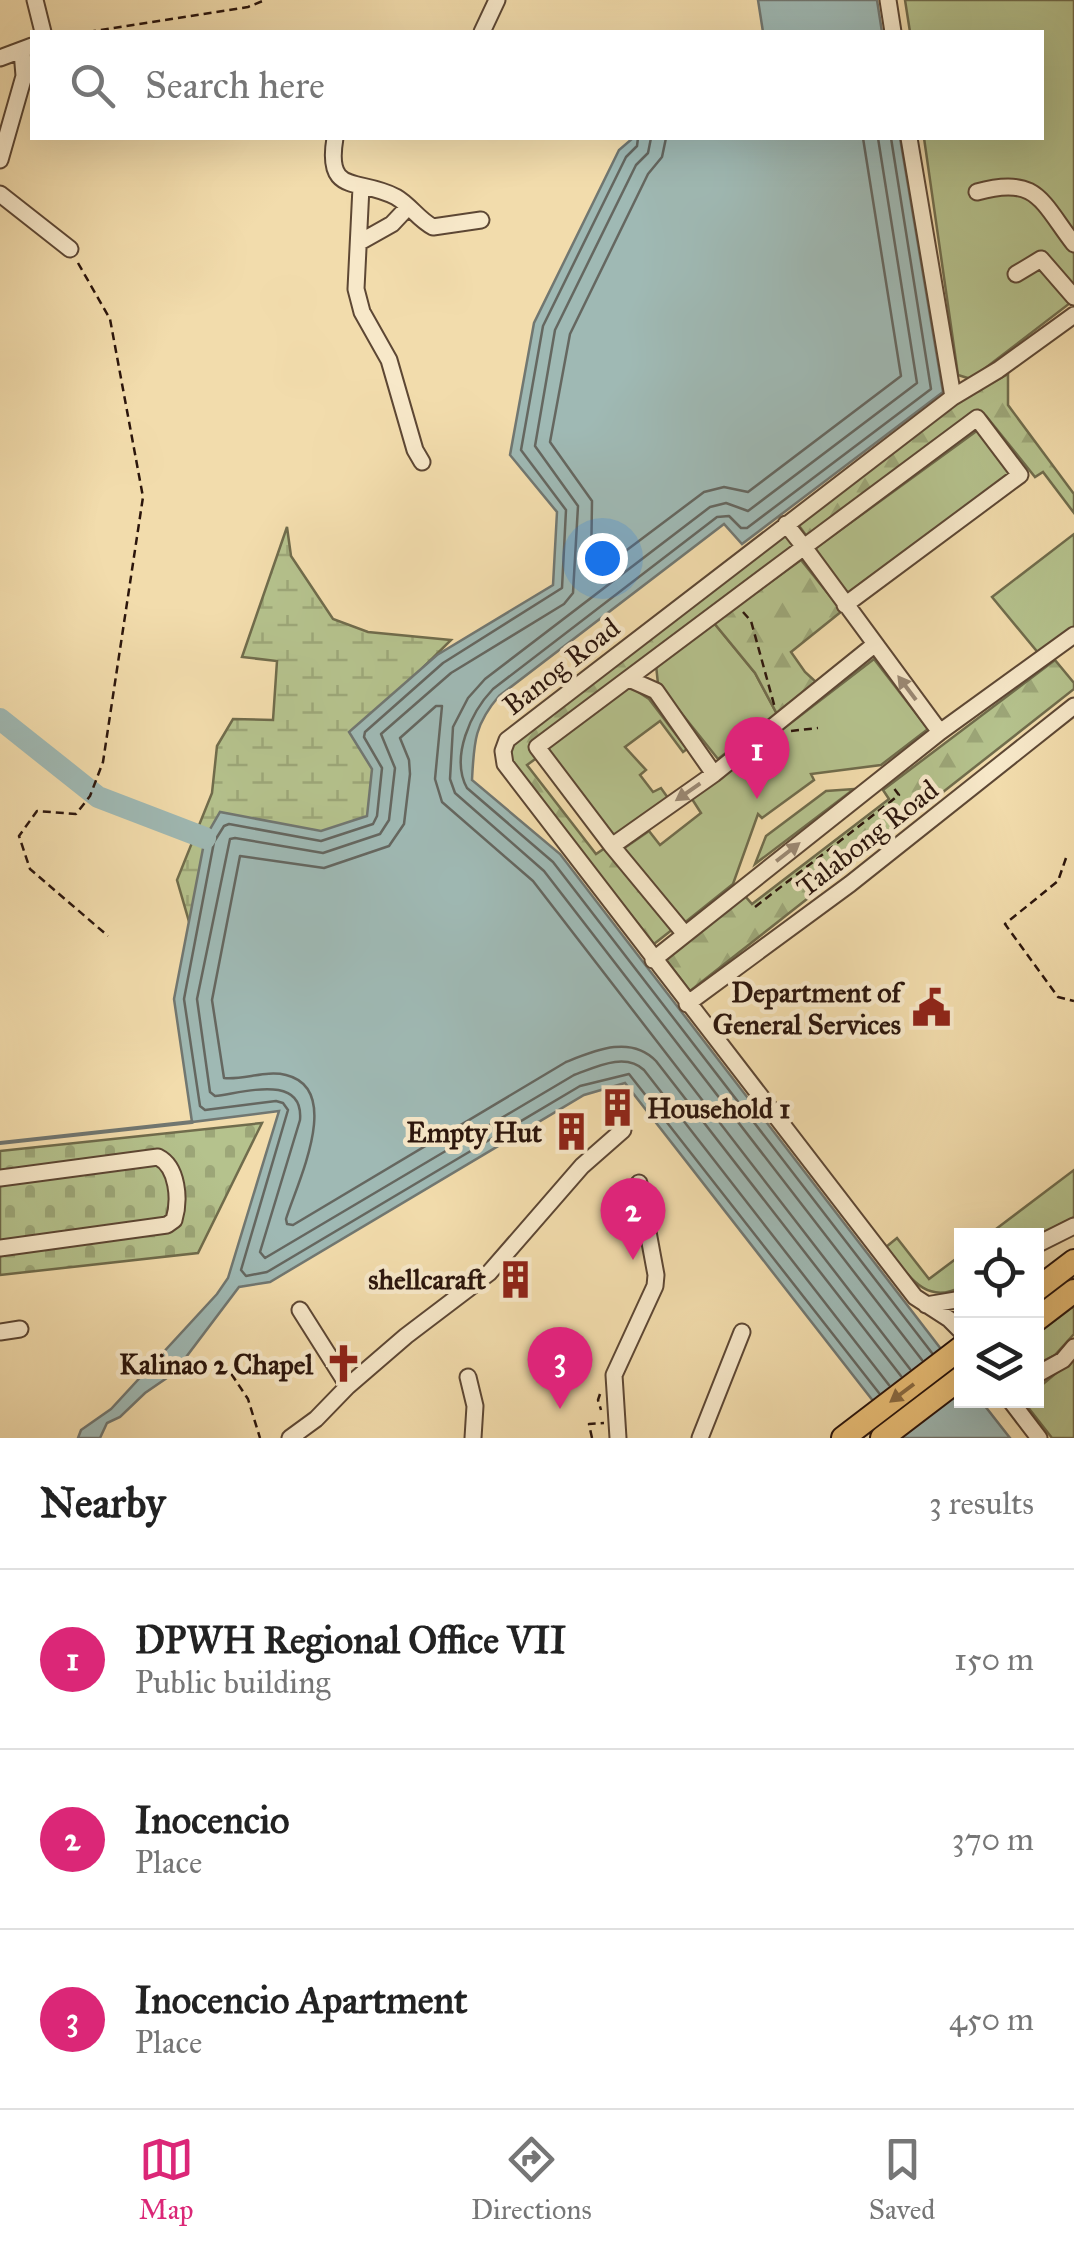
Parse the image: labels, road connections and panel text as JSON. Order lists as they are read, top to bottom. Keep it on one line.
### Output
{"streets":{"street":["Banog Road","Talabong Road"]},"crossings":[["Banog Road","Talabong Road"]],"places":{"public building":["Department of General Services"],"building":["Household 1","Empty Hut","shellcaraft"],"church":["Kalinao 2 Chapel"]},"page":{"search":"Search here","pins":["1","2","3"],"heading":["Nearby","3 results"],"list":[{"mark":"1","name":"DPWH Regional Office VII","note":"Public building","value":"150 m"},{"mark":"2","name":"Inocencio","note":"Place","value":"370 m"},{"mark":"3","name":"Inocencio Apartment","note":"Place","value":"450 m"}],"nav":["Map","Directions","Saved"]}}
